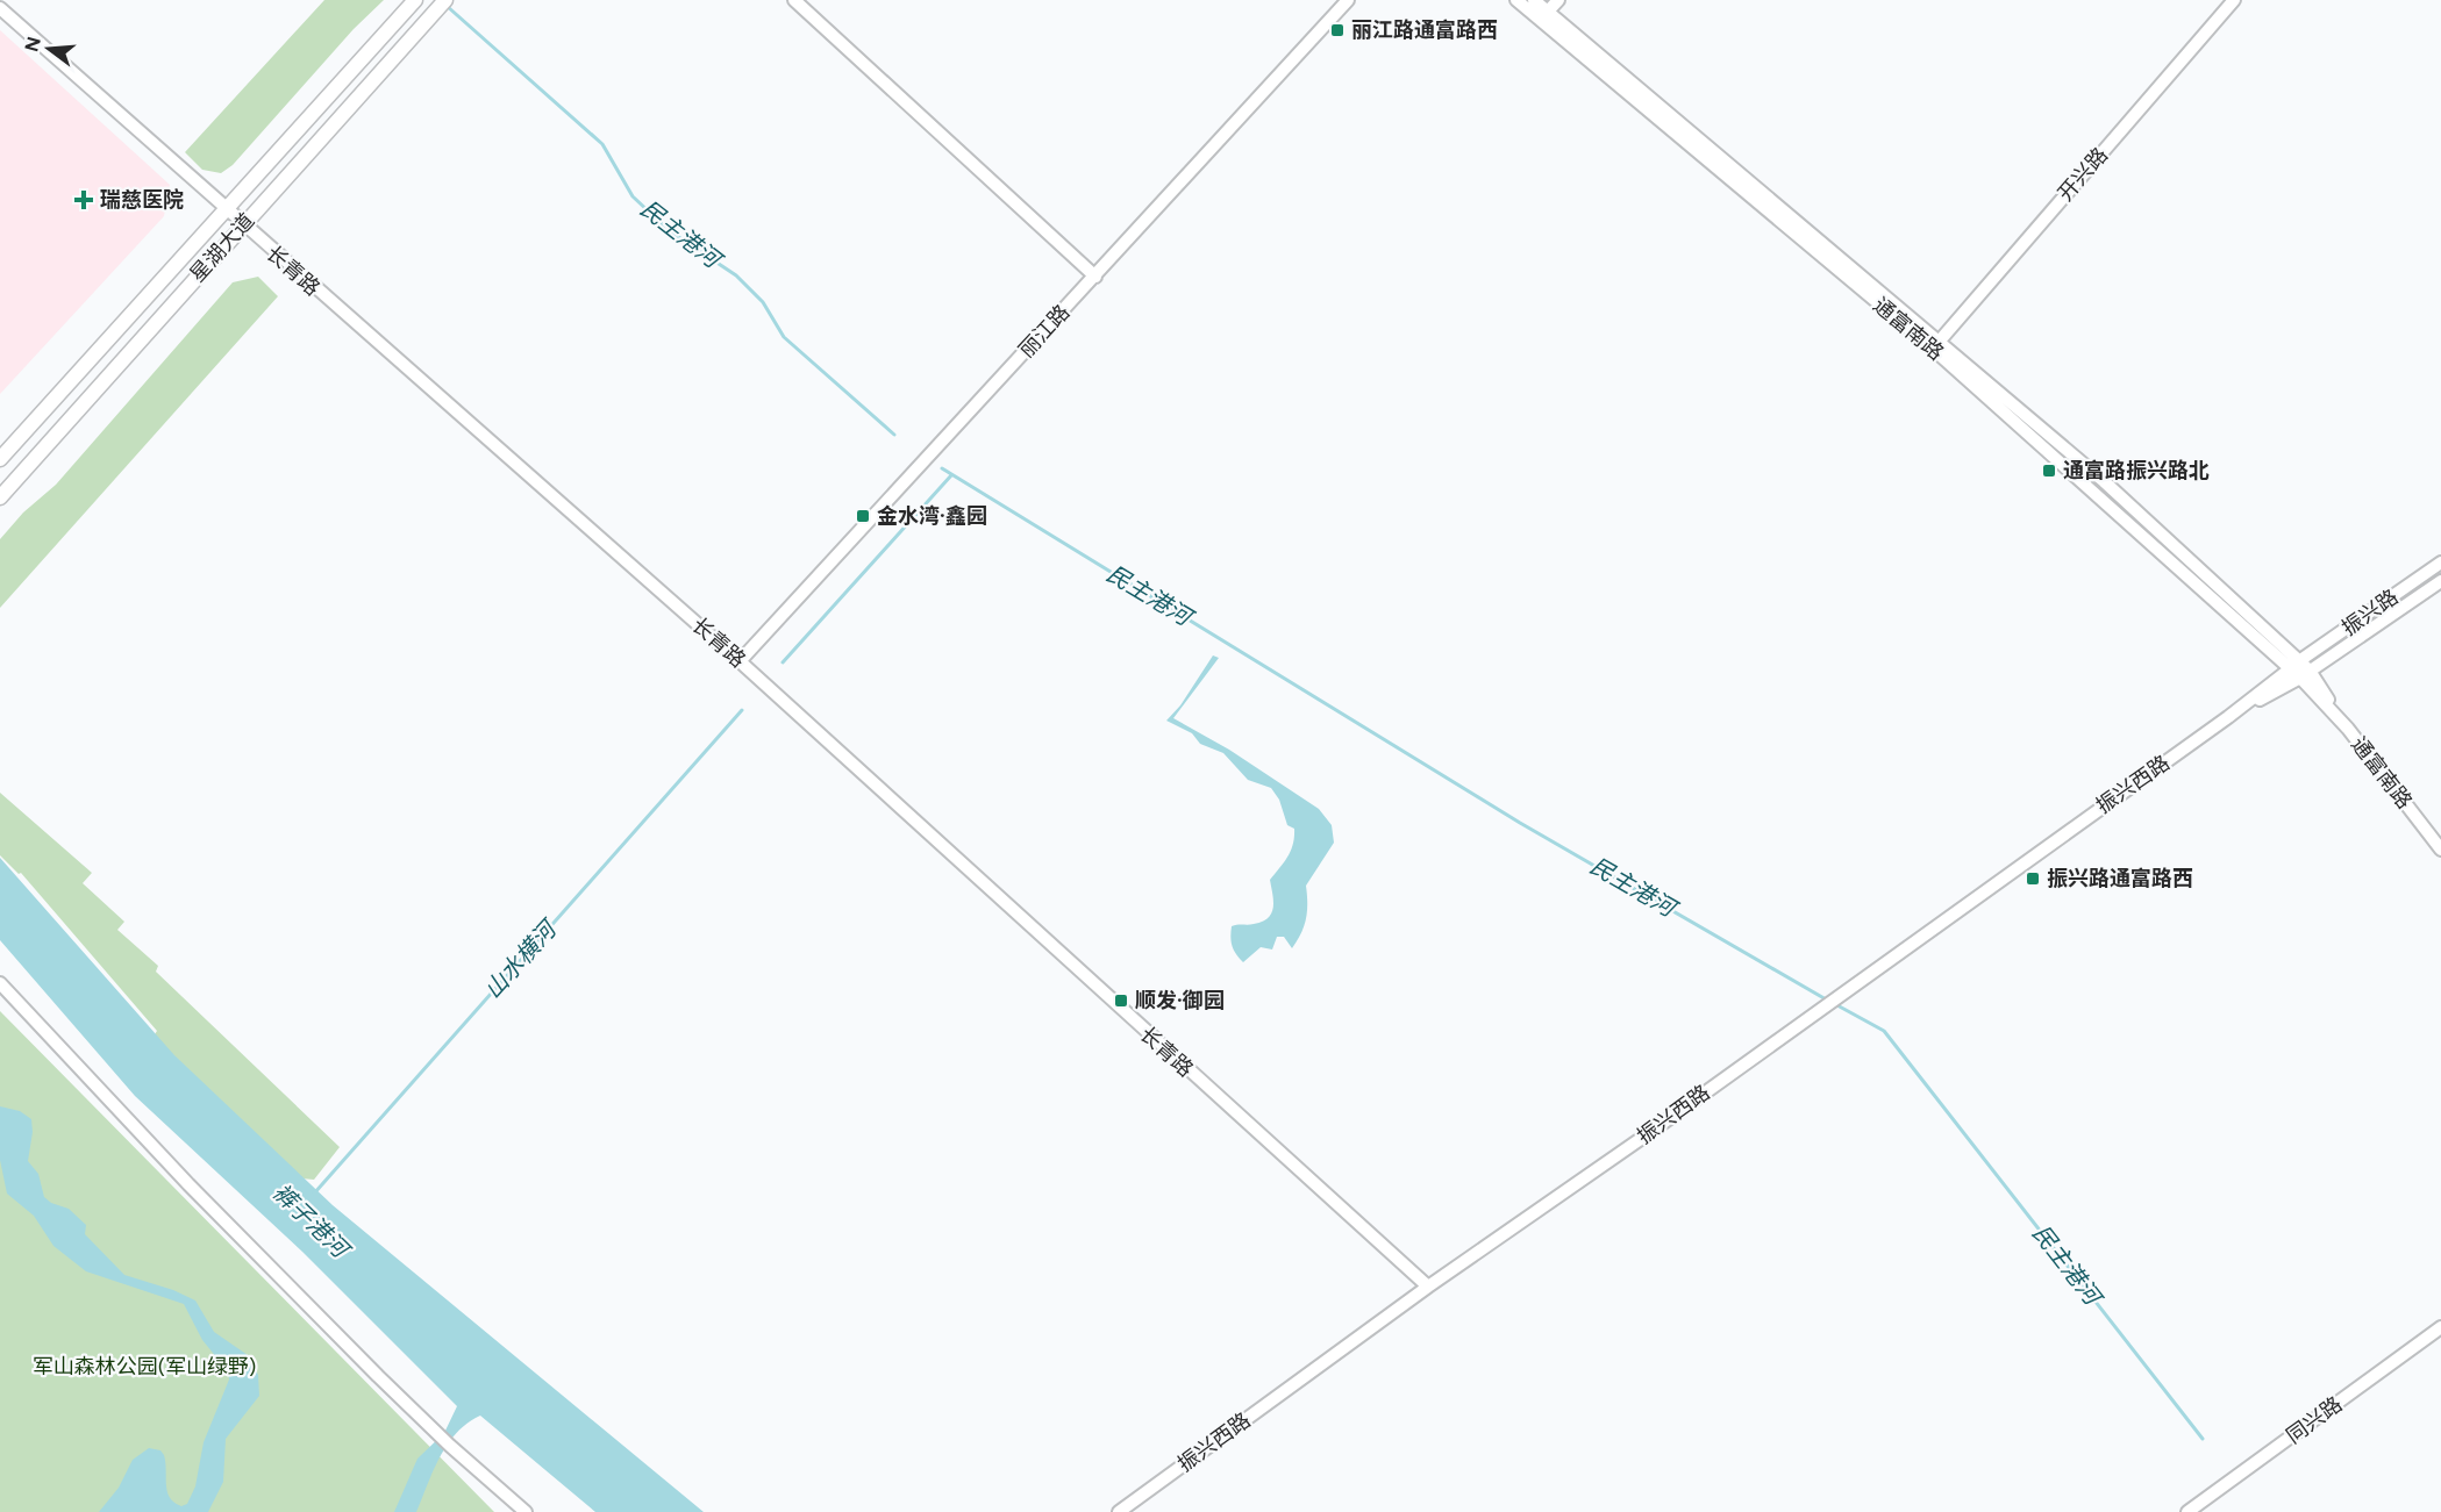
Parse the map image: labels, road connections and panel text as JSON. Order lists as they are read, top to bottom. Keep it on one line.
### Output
{"streets":{"main road":["星湖大道"],"street":["开兴路","长青路","通富南路","丽江路","振兴路","振兴西路","同兴路"]},"crossings":[["开兴路","通富南路"],["星湖大道","长青路"],["长青路","丽江路"],["长青路","振兴西路"],["通富南路","振兴路"],["通富南路","振兴西路"],["振兴路","振兴西路"]],"water":["民主港河","山水横河","裤子港河"],"parks":["军山森林公园(军山绿野)"],"places":{"transit":["丽江路通富路西","通富路振兴路北","金水湾·鑫园","振兴路通富路西","顺发·御园"],"health":["瑞慈医院"]},"north":"left"}
